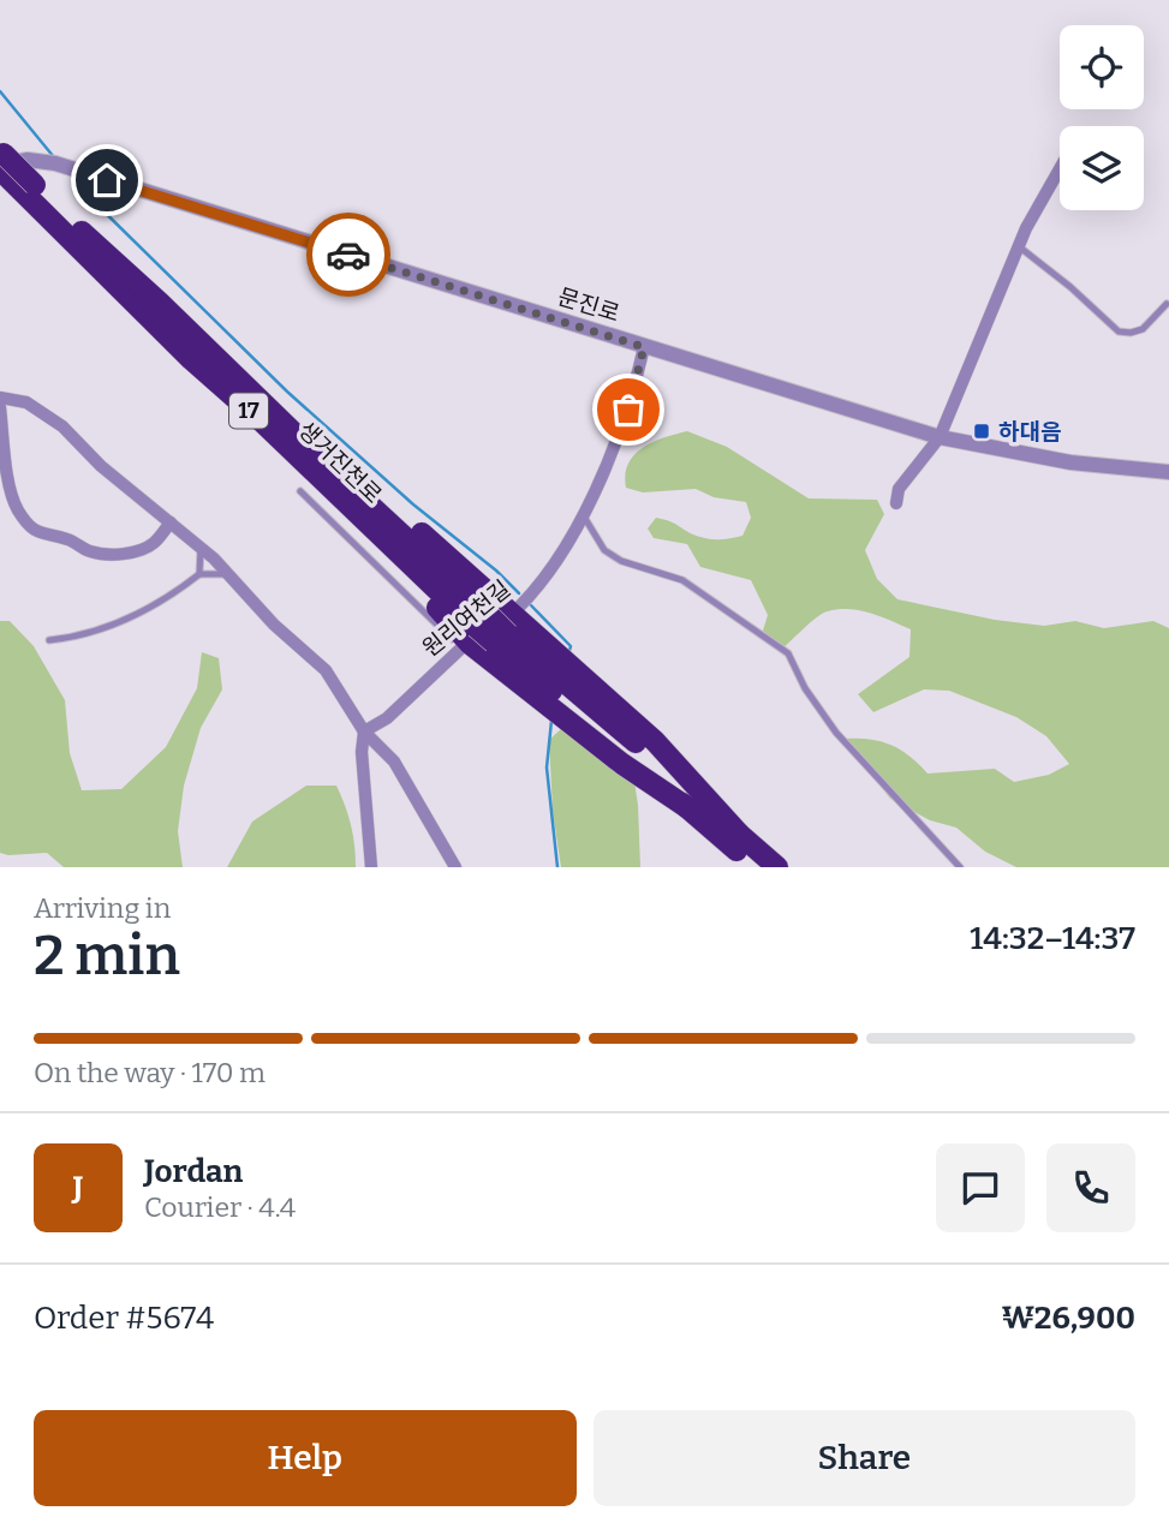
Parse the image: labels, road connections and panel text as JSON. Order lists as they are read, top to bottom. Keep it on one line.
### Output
{"streets":{"highway":["17","생거진천로"],"street":["문진로","원리여천길"]},"crossings":[["문진로","17"],["문진로","원리여천길"],["17","생거진천로"],["17","원리여천길"],["생거진천로","원리여천길"]],"places":{"transit":["하대음"]},"page":{"heading":["2 min","Arriving in","14:32–14:37"],"panel":["Jordan","Courier · 4.4","Order #5674","₩26,900"],"bar":"On the way · 170 m","round":"J","buttons":["Help","Share"]}}
